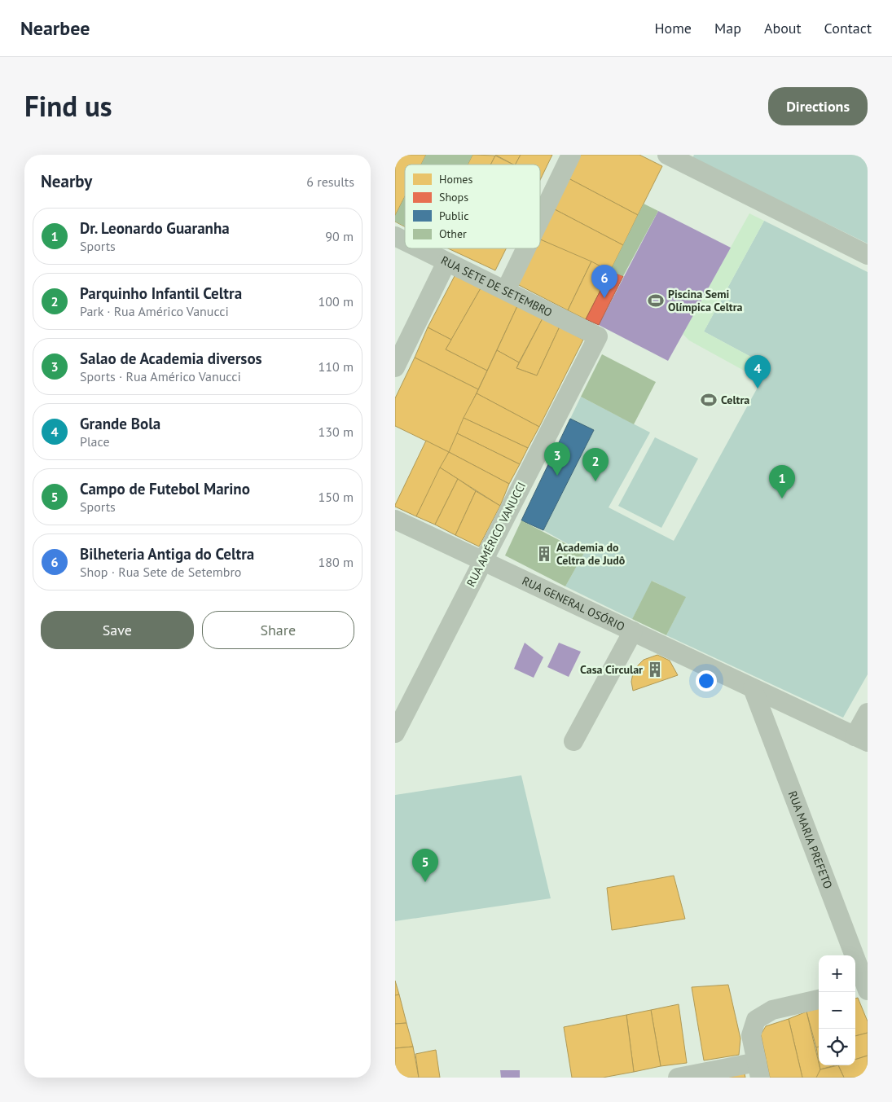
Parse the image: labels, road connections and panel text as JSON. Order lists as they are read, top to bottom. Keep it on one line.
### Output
{"streets":{"street":["RUA SETE DE SETEMBRO","RUA AMÉRICO VANUCCI","RUA GENERAL OSÓRIO","RUA MARIA PREFETO"]},"crossings":[["RUA SETE DE SETEMBRO","RUA AMÉRICO VANUCCI"],["RUA AMÉRICO VANUCCI","RUA GENERAL OSÓRIO"],["RUA GENERAL OSÓRIO","RUA MARIA PREFETO"]],"places":{"sports":["Piscina Semi Olímpica Celtra","Celtra"],"building":["Academia do Celtra de Judô","Casa Circular"]},"legend":["Homes","Shops","Public","Other"],"page":{"header":"Nearbee","nav":["Home","Map","About","Contact"],"title":"Find us","buttons":["Directions",["Save","Share"]],"heading":["Nearby","6 results"],"list":[{"mark":"1","name":"Dr. Leonardo Guaranha","note":"Sports","value":"90 m"},{"mark":"2","name":"Parquinho Infantil Celtra","note":"Park · Rua Américo Vanucci","value":"100 m"},{"mark":"3","name":"Salao de Academia diversos","note":"Sports · Rua Américo Vanucci","value":"110 m"},{"mark":"4","name":"Grande Bola","note":"Place","value":"130 m"},{"mark":"5","name":"Campo de Futebol Marino","note":"Sports","value":"150 m"},{"mark":"6","name":"Bilheteria Antiga do Celtra","note":"Shop · Rua Sete de Setembro","value":"180 m"}],"pins":["6","4","3","2","1","5"],"map_buttons":["+","−"]}}
